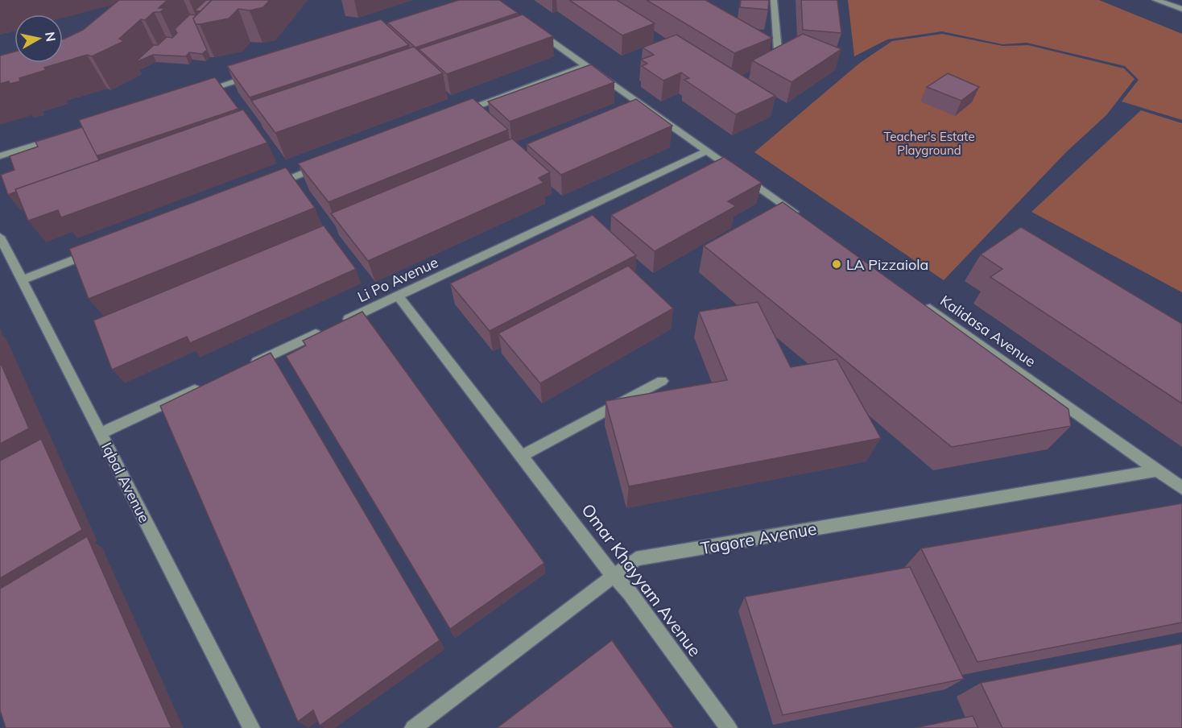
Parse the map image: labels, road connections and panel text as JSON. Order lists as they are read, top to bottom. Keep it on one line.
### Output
{"streets":{"street":["Li Po Avenue","Kalidasa Avenue","Iqbal Avenue","Tagore Avenue","Omar Khayyam Avenue"]},"crossings":[["Li Po Avenue","Omar Khayyam Avenue"],["Kalidasa Avenue","Tagore Avenue"],["Tagore Avenue","Omar Khayyam Avenue"]],"parks":["Teacher's Estate Playground"],"places":["LA Pizzaiola"],"north":"right"}
